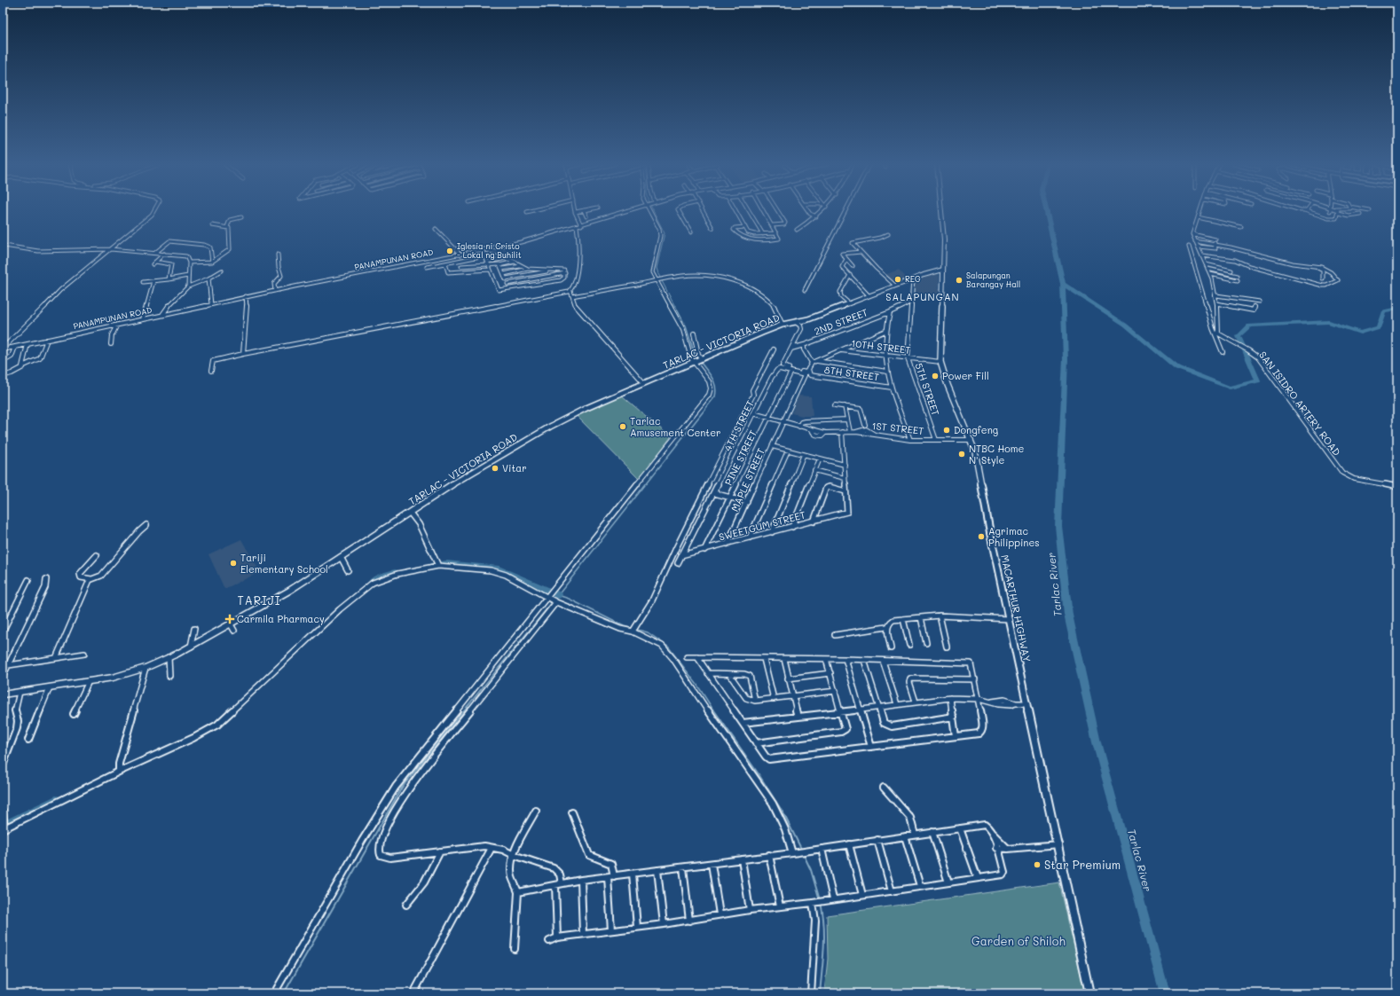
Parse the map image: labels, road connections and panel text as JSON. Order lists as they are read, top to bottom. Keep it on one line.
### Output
{"streets":{"highway":["MACARTHUR HIGHWAY"],"main road":["TARLAC - VICTORIA ROAD"],"street":["PANAMPUNAN ROAD","2ND STREET","10TH STREET","8TH STREET","5TH STREET","SAN ISIDRO ARTERY ROAD","4TH STREET","1ST STREET","PINE STREET","MAPLE STREET","SWEETGUM STREET"]},"crossings":[["2ND STREET","5TH STREET"],["TARLAC - VICTORIA ROAD","5TH STREET"],["TARLAC - VICTORIA ROAD","MACARTHUR HIGHWAY"],["10TH STREET","5TH STREET"],["10TH STREET","MACARTHUR HIGHWAY"],["5TH STREET","1ST STREET"],["4TH STREET","PINE STREET"],["4TH STREET","SWEETGUM STREET"],["1ST STREET","MACARTHUR HIGHWAY"],["PINE STREET","SWEETGUM STREET"],["MAPLE STREET","SWEETGUM STREET"]],"districts":["SALAPUNGAN","TARIJI"],"water":["Tarlac River"],"parks":["Garden of Shiloh"],"places":{"other":["Iglesia ni Cristo - Lokal ng Buhilit","REG","Salapungan Barangay Hall","Power Fill","Tarlac Amusement Center","Dongfeng","NTBC Home N' Style","Vitar","Agrimac Philippines","Tariji Elementary School","Star Premium"],"health":["Carmila Pharmacy"]}}
